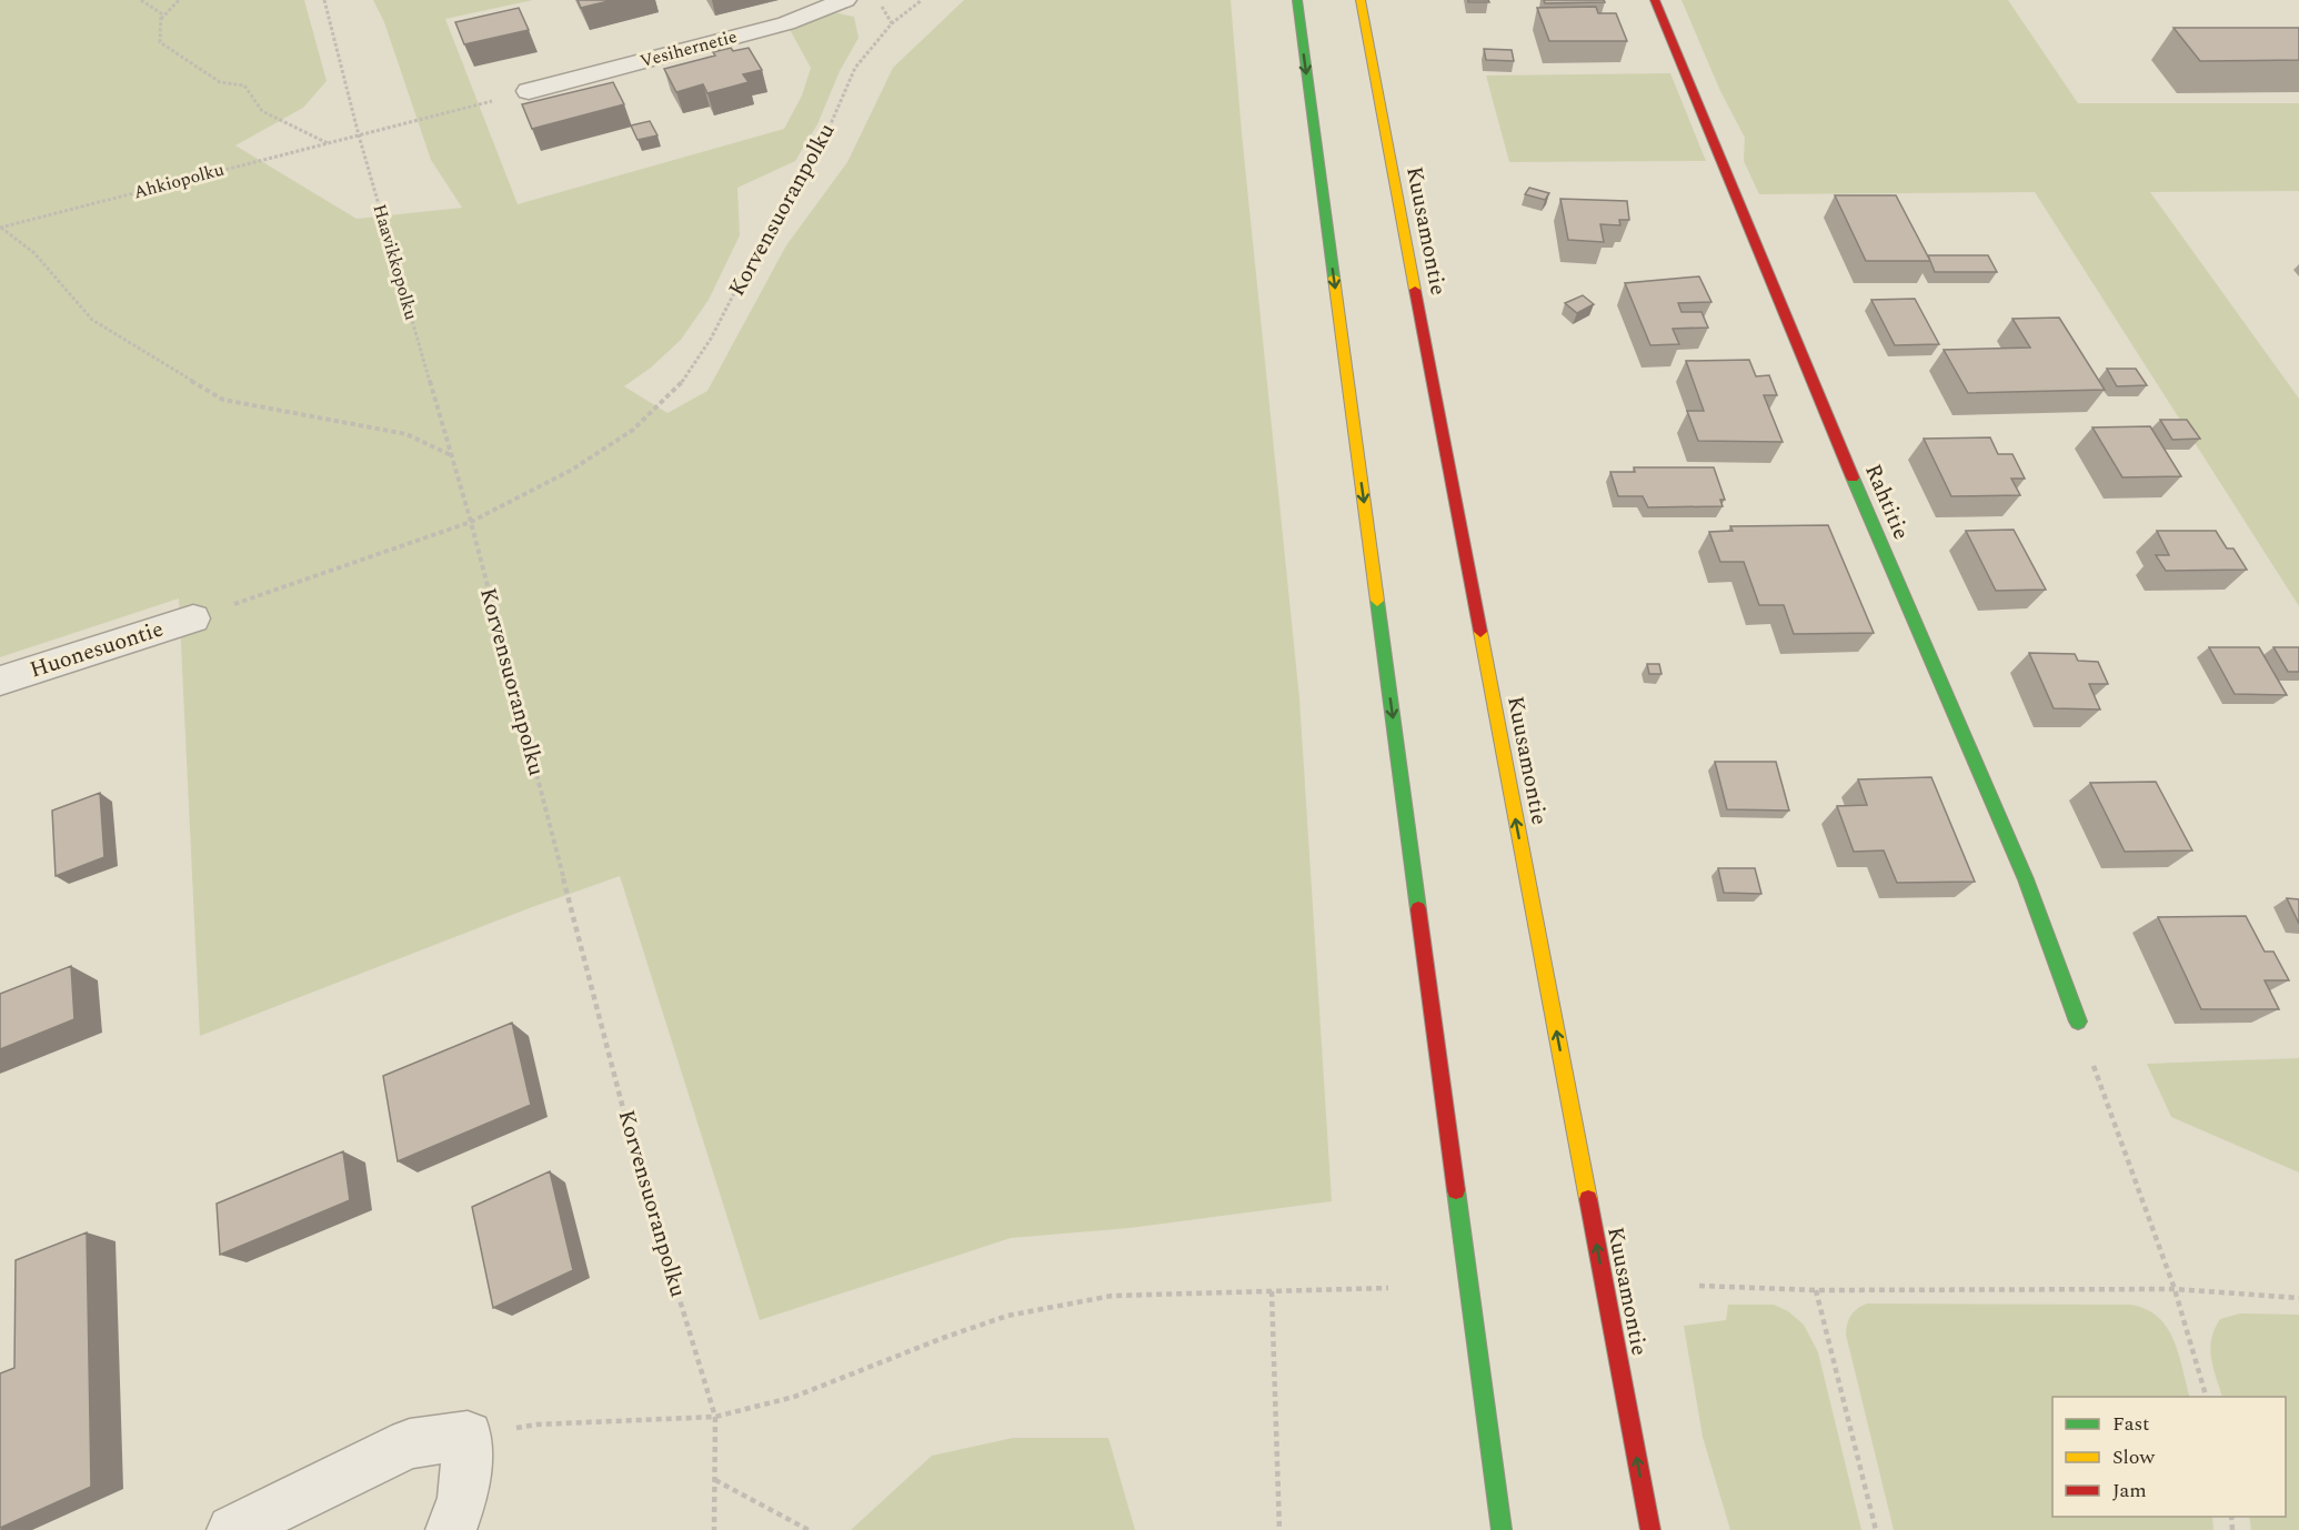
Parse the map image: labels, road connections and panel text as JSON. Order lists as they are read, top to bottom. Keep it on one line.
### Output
{"streets":{"main road":["Kuusamontie","Rahtitie"],"street":["Vesihernetie","Huonesuontie"],"path":["Ahkiopolku","Korvensuoranpolku","Haavikkopolku"]},"crossings":[["Vesihernetie","Ahkiopolku"],["Ahkiopolku","Haavikkopolku"],["Korvensuoranpolku","Haavikkopolku"]],"legend":["Fast","Slow","Jam"]}
